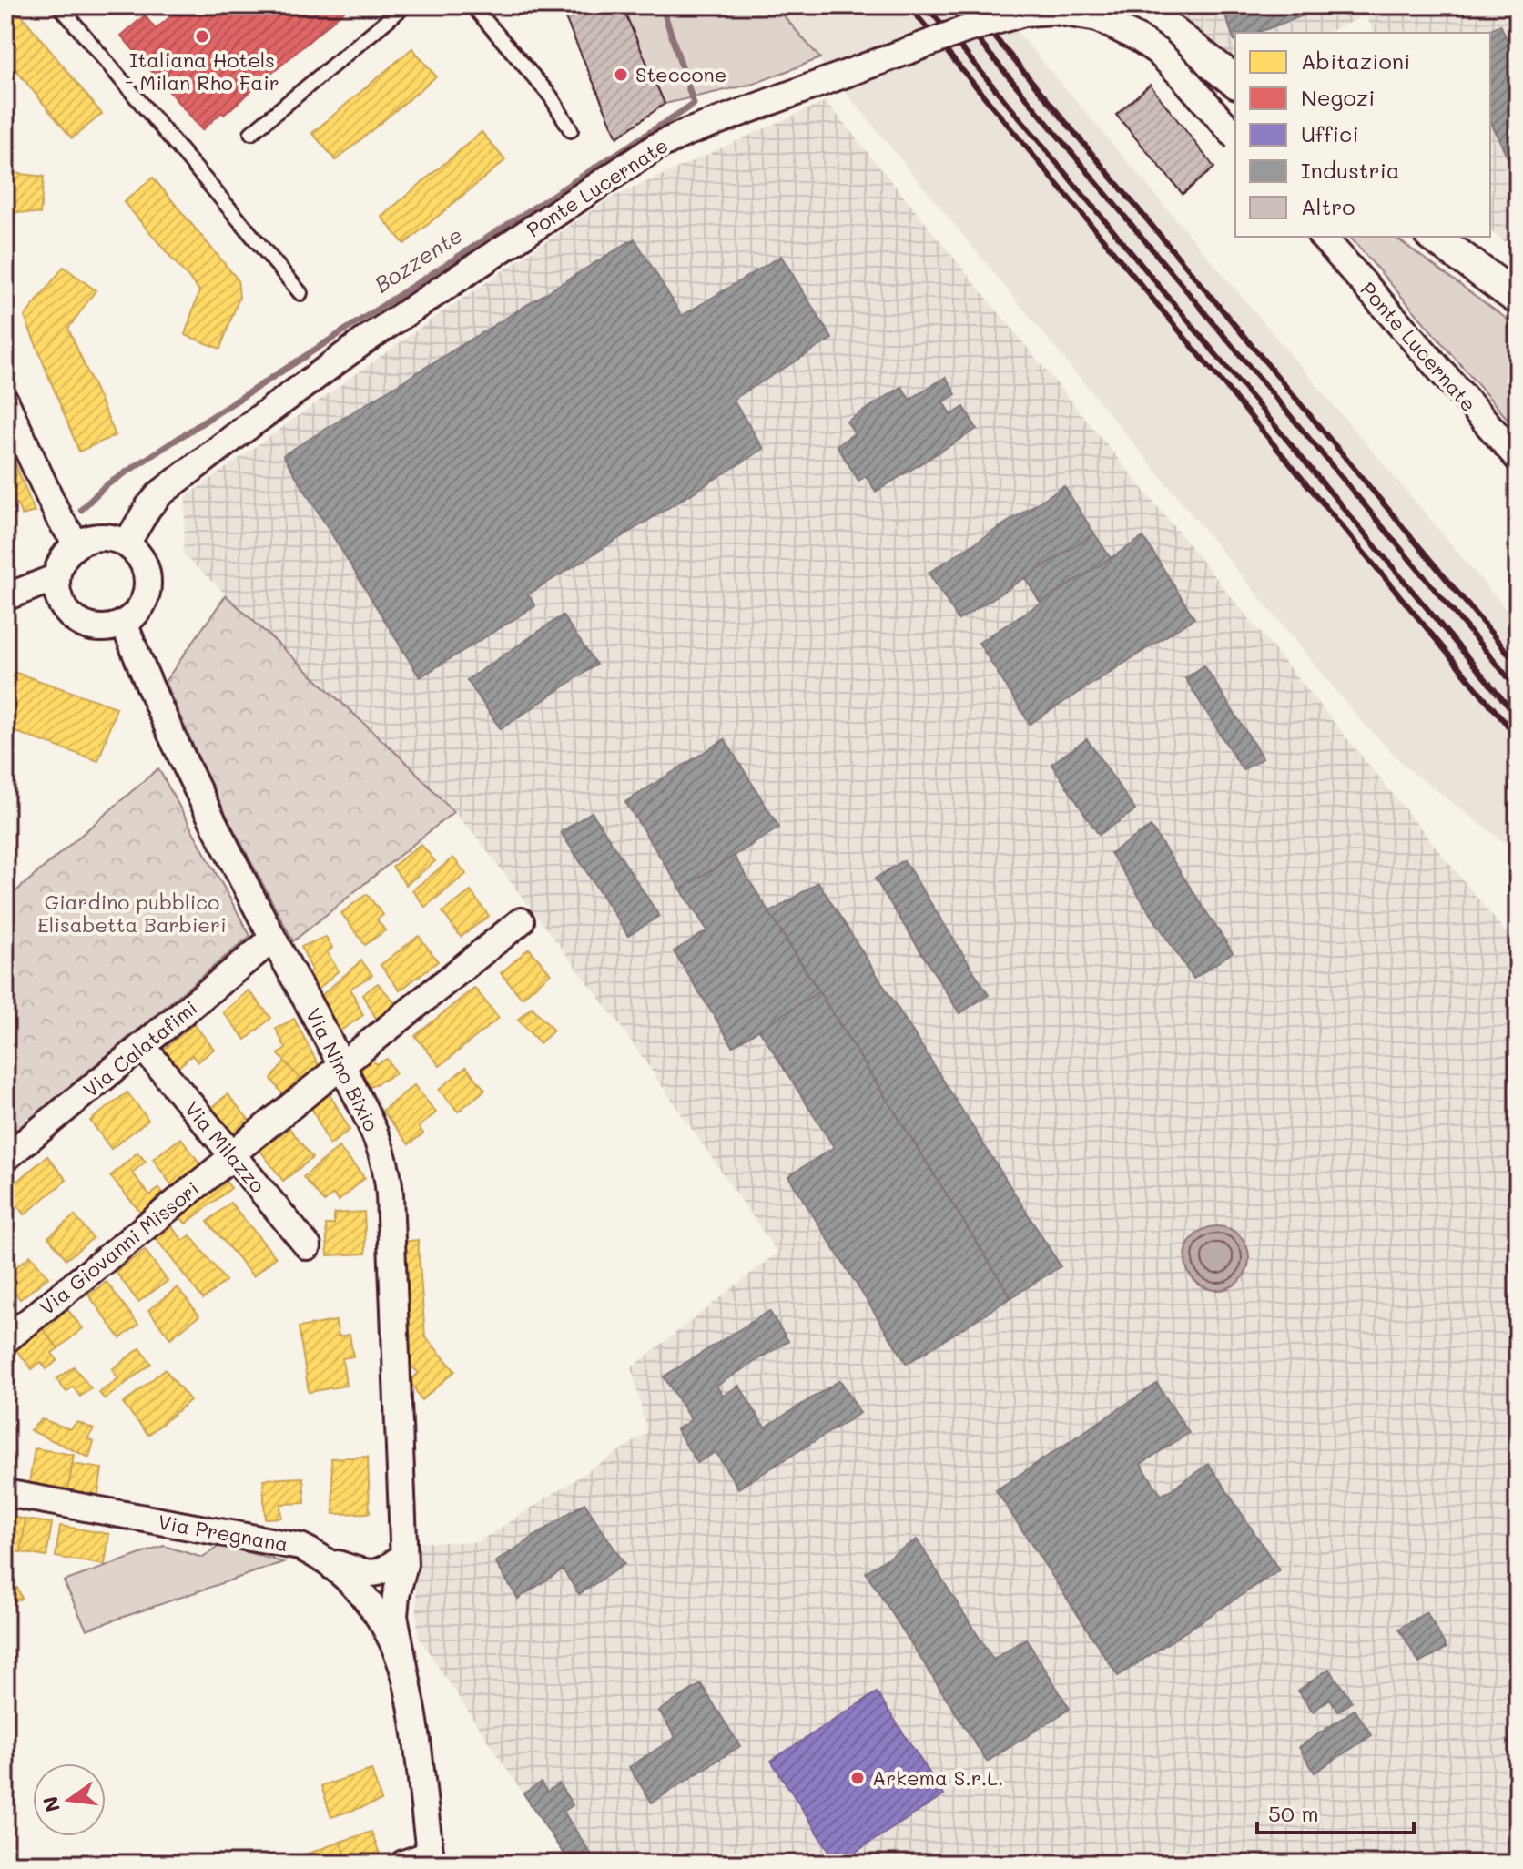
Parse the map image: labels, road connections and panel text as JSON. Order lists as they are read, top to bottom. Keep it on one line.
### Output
{"streets":{"street":["Ponte Lucernate","Via Calatafimi","Via Nino Bixio","Via Milazzo","Via Giovanni Missori","Via Pregnana"]},"crossings":[["Ponte Lucernate","Via Nino Bixio"],["Via Calatafimi","Via Nino Bixio"],["Via Calatafimi","Via Milazzo"],["Via Nino Bixio","Via Giovanni Missori"],["Via Nino Bixio","Via Pregnana"],["Via Milazzo","Via Giovanni Missori"]],"water":["Bozzente"],"parks":["Giardino pubblico Elisabetta Barbieri"],"places":["Italiana Hotels - Milan Rho Fair","Steccone","Arkema S.r.L."],"legend":["Abitazioni","Negozi","Uffici","Industria","Altro"],"scale_bar":"50 m","north":"left"}
